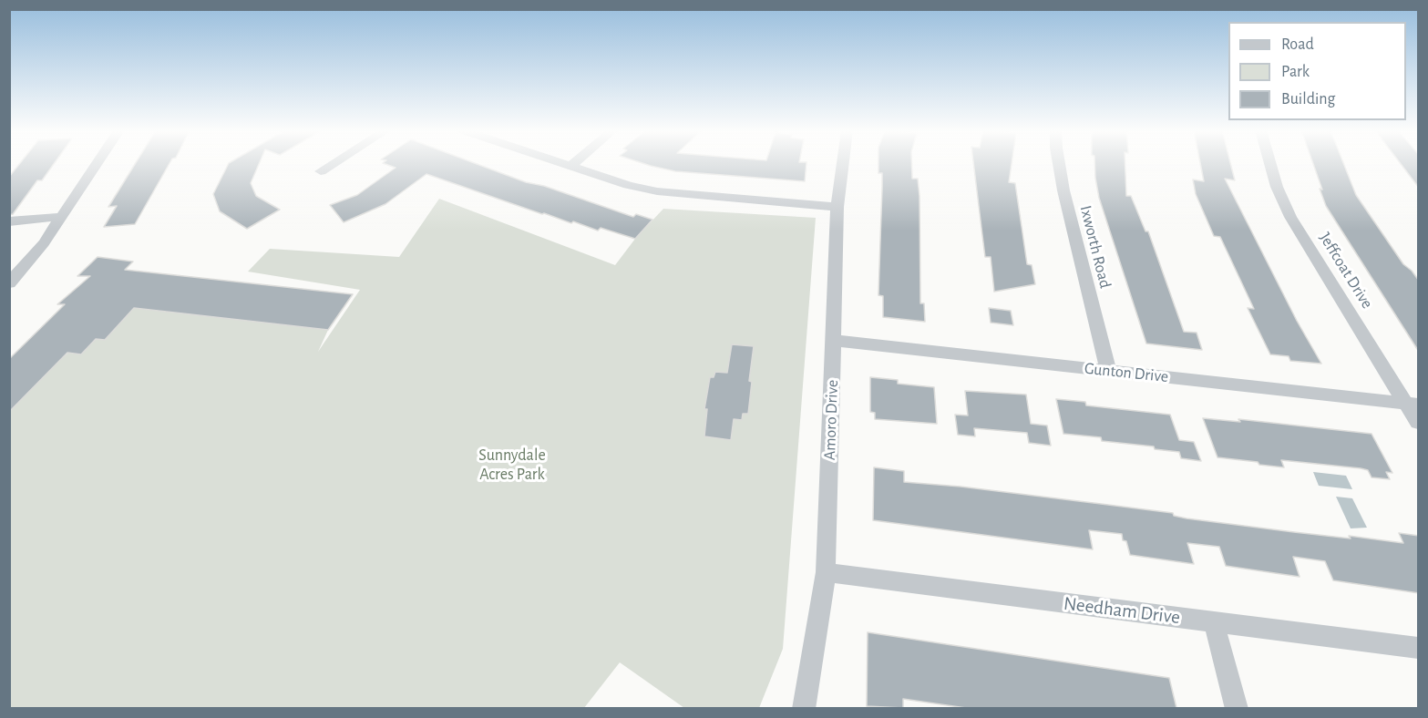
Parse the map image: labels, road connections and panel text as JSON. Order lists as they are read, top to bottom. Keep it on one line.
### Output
{"streets":{"street":["Ixworth Road","Jeffcoat Drive","Gunton Drive","Amoro Drive","Needham Drive"]},"crossings":[["Ixworth Road","Gunton Drive"],["Jeffcoat Drive","Gunton Drive"],["Gunton Drive","Amoro Drive"],["Amoro Drive","Needham Drive"]],"parks":["Sunnydale Acres Park"],"legend":["Road","Park","Building"]}
